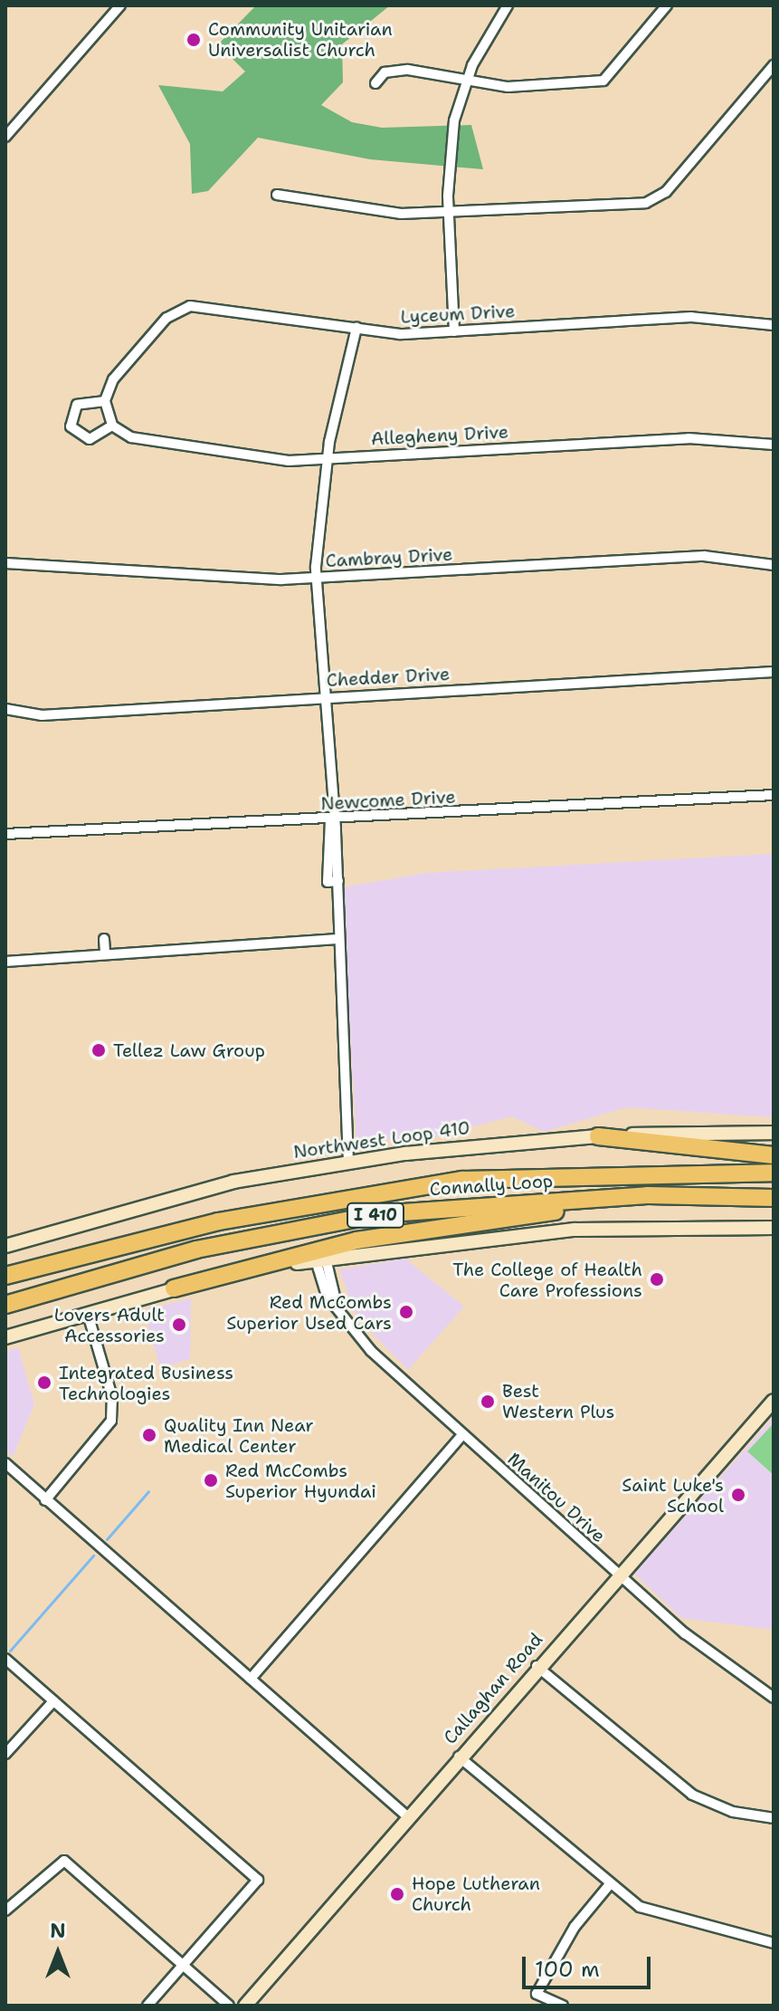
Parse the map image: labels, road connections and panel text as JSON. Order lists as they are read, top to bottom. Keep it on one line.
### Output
{"streets":{"highway":["Connally Loop","I 410"],"main road":["Northwest Loop 410","Callaghan Road"],"street":["Lyceum Drive","Allegheny Drive","Cambray Drive","Chedder Drive","Newcome Drive","Manitou Drive"]},"crossings":[["Lyceum Drive","Allegheny Drive"],["Manitou Drive","Callaghan Road"]],"places":["Community Unitarian Universalist Church","Tellez Law Group","The College of Health Care Professions","Red McCombs Superior Used Cars","Lovers Adult Accessories","Integrated Business Technologies","Best Western Plus","Quality Inn Near Medical Center","Red McCombs Superior Hyundai","Saint Luke's School","Hope Lutheran Church"],"scale_bar":"100 m","north":"top"}
